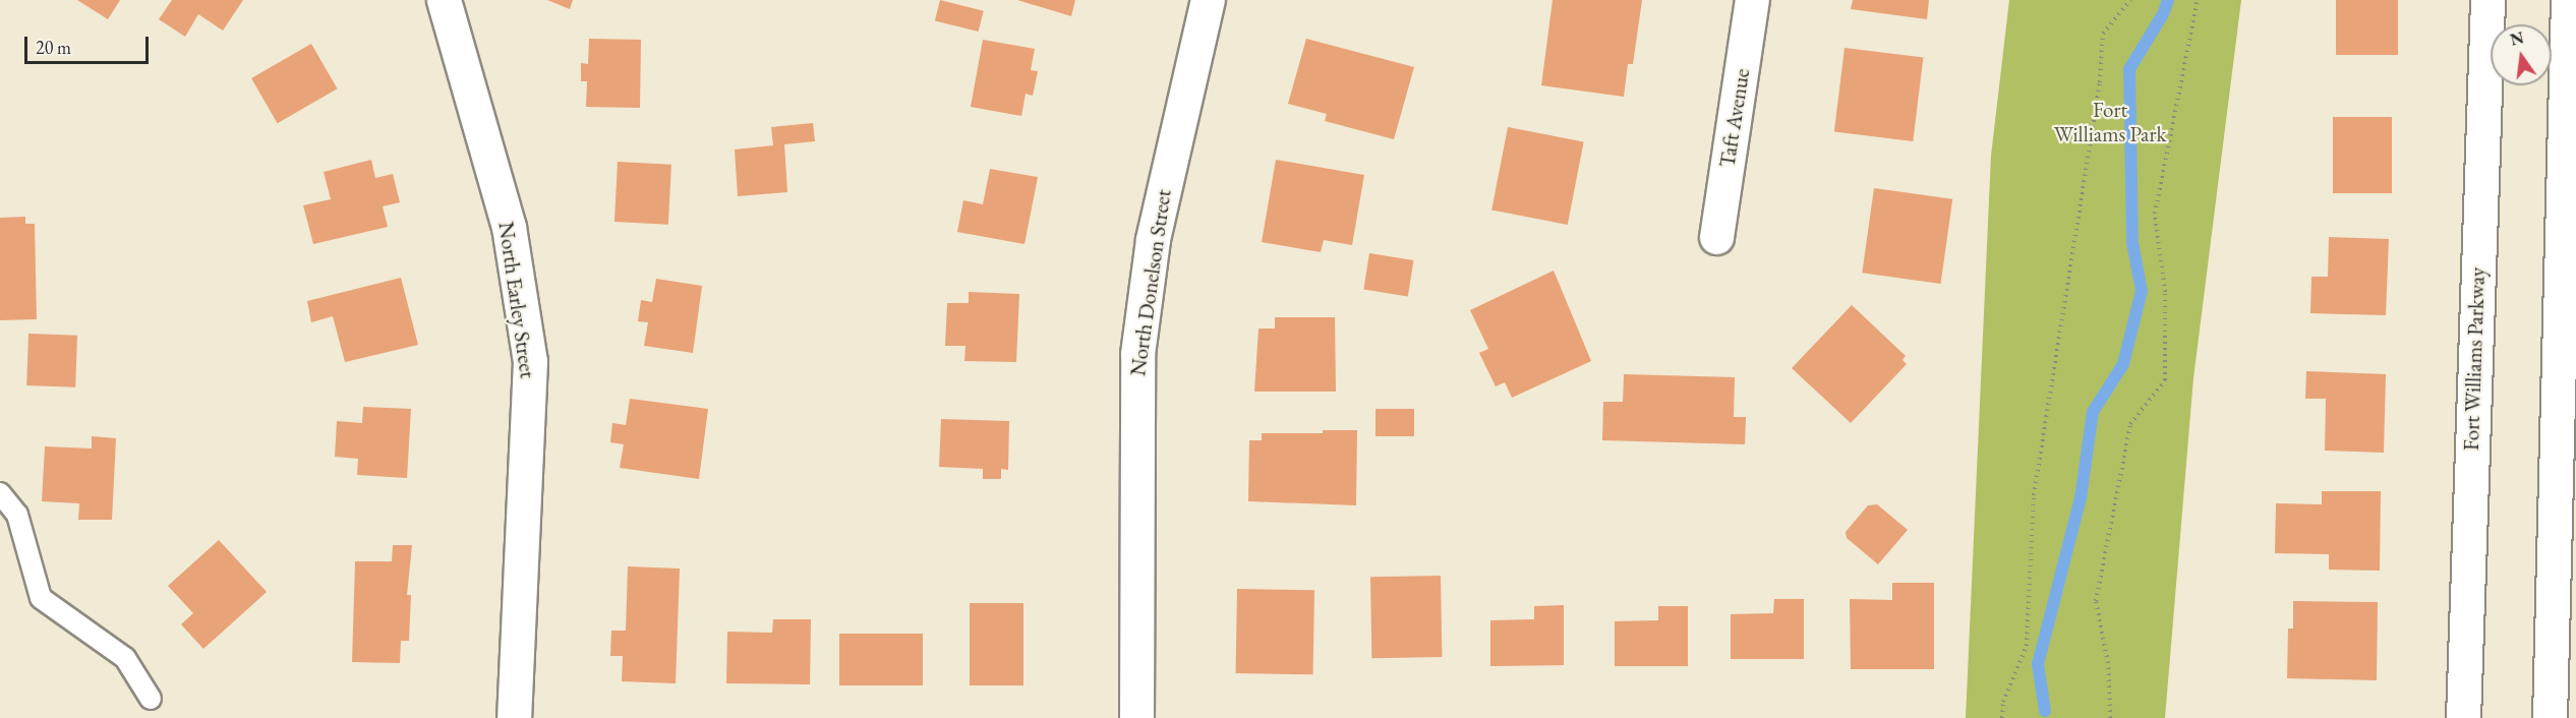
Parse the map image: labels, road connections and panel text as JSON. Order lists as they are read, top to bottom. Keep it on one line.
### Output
{"streets":{"street":["Taft Avenue","North Donelson Street","North Earley Street","Fort Williams Parkway"]},"parks":["Fort Williams Park"],"scale_bar":"20 m","north":"top"}
